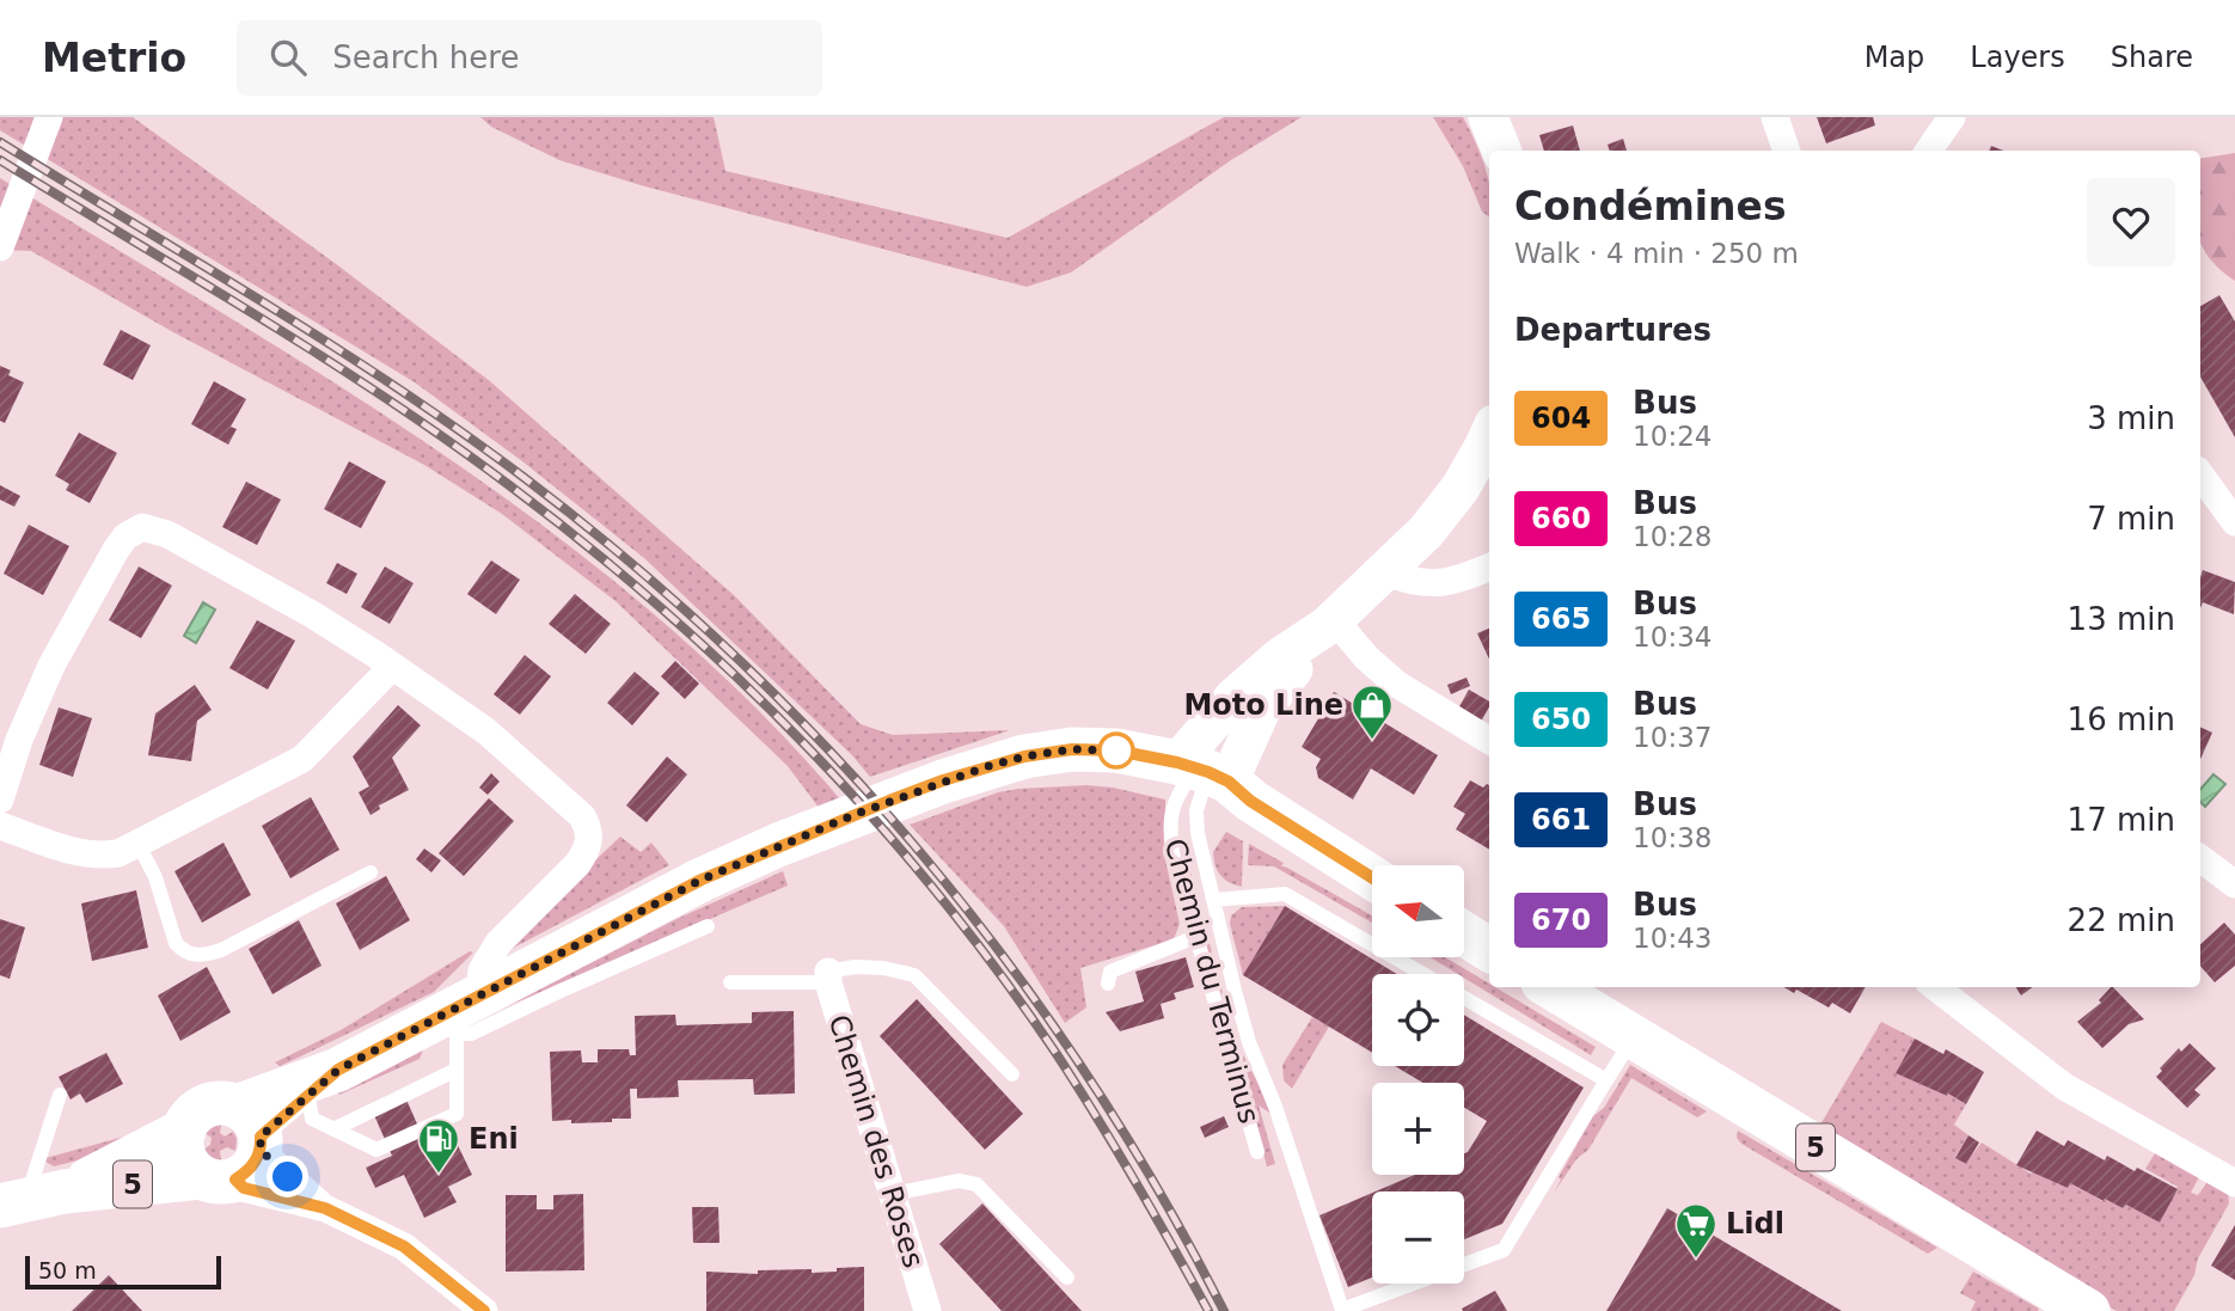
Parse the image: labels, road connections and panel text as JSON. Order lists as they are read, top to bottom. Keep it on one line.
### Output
{"streets":{"main road":["5"],"street":["Chemin des Roses"],"lane":["Chemin du Terminus"]},"crossings":[["Chemin du Terminus","5"]],"places":{"shop":["Moto Line"],"fuel station":["Eni"],"supermarket":["Lidl"]},"lines":["bus line 604"],"scale_bar":"50 m","north":"left","page":{"header":"Metrio","search":"Search here","nav":["Map","Layers","Share"],"heading":[["Condémines","Walk · 4 min · 250 m"],"Departures"],"list":[{"mark":"604","name":"Bus","note":"10:24","value":"3 min"},{"mark":"660","name":"Bus","note":"10:28","value":"7 min"},{"mark":"665","name":"Bus","note":"10:34","value":"13 min"},{"mark":"650","name":"Bus","note":"10:37","value":"16 min"},{"mark":"661","name":"Bus","note":"10:38","value":"17 min"},{"mark":"670","name":"Bus","note":"10:43","value":"22 min"}],"map_buttons":["+","−"],"scale":"50 m"}}
